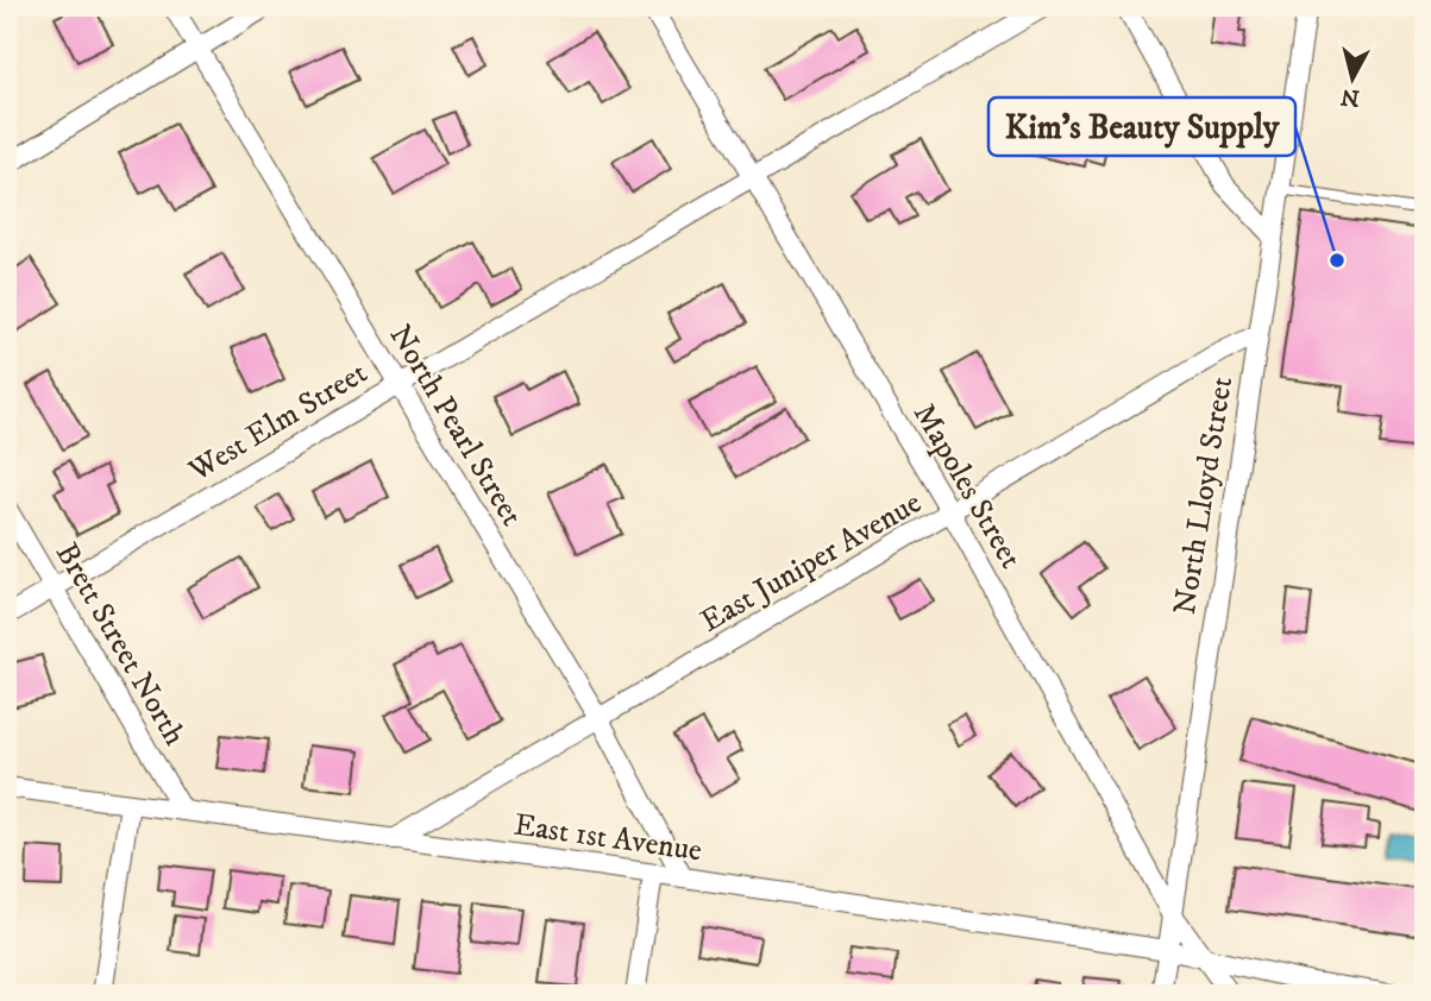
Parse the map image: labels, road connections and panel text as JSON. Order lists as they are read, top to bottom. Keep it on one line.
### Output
{"streets":{"street":["West Elm Street","North Pearl Street","Mapoles Street","North Lloyd Street","East Juniper Avenue","Brett Street North","East 1st Avenue"]},"crossings":[["West Elm Street","North Pearl Street"],["West Elm Street","Mapoles Street"],["West Elm Street","Brett Street North"],["North Pearl Street","East Juniper Avenue"],["North Pearl Street","East 1st Avenue"],["Mapoles Street","North Lloyd Street"],["Mapoles Street","East Juniper Avenue"],["Mapoles Street","East 1st Avenue"],["North Lloyd Street","East Juniper Avenue"],["North Lloyd Street","East 1st Avenue"],["East Juniper Avenue","East 1st Avenue"],["Brett Street North","East 1st Avenue"]],"places":["Kim's Beauty Supply"],"north":"bottom"}
